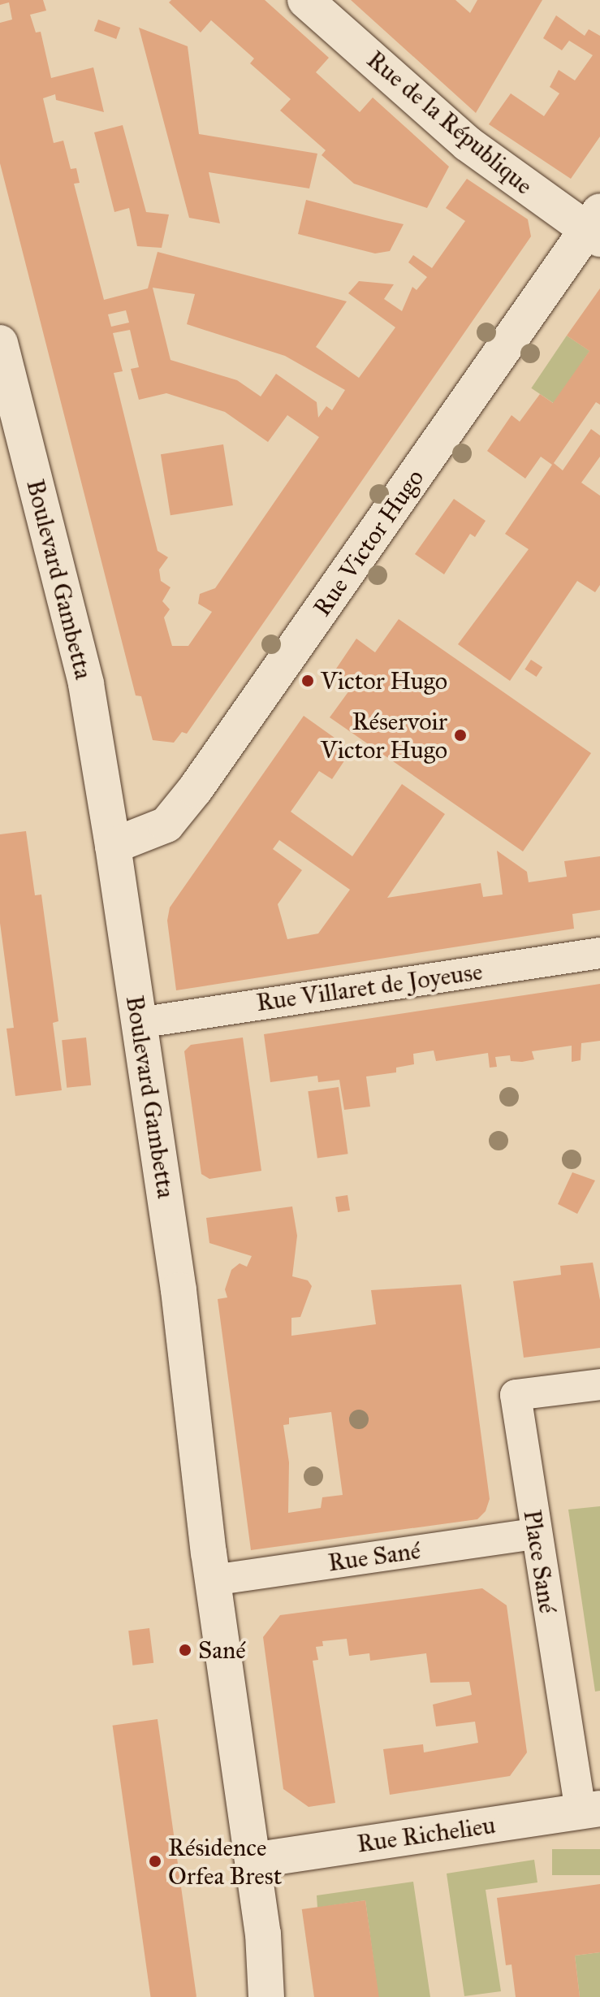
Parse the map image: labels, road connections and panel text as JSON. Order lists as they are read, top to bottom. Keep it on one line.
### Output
{"streets":{"street":["Rue de la République","Rue Victor Hugo","Boulevard Gambetta","Rue Villaret de Joyeuse","Rue Sané","Place Sané","Rue Richelieu"]},"crossings":[["Rue de la République","Rue Victor Hugo"],["Rue Victor Hugo","Boulevard Gambetta"],["Boulevard Gambetta","Rue Villaret de Joyeuse"],["Boulevard Gambetta","Rue Sané"],["Boulevard Gambetta","Rue Richelieu"],["Rue Sané","Place Sané"],["Place Sané","Rue Richelieu"]],"places":["Victor Hugo","Réservoir Victor Hugo","Sané","Résidence Orfea Brest"]}
